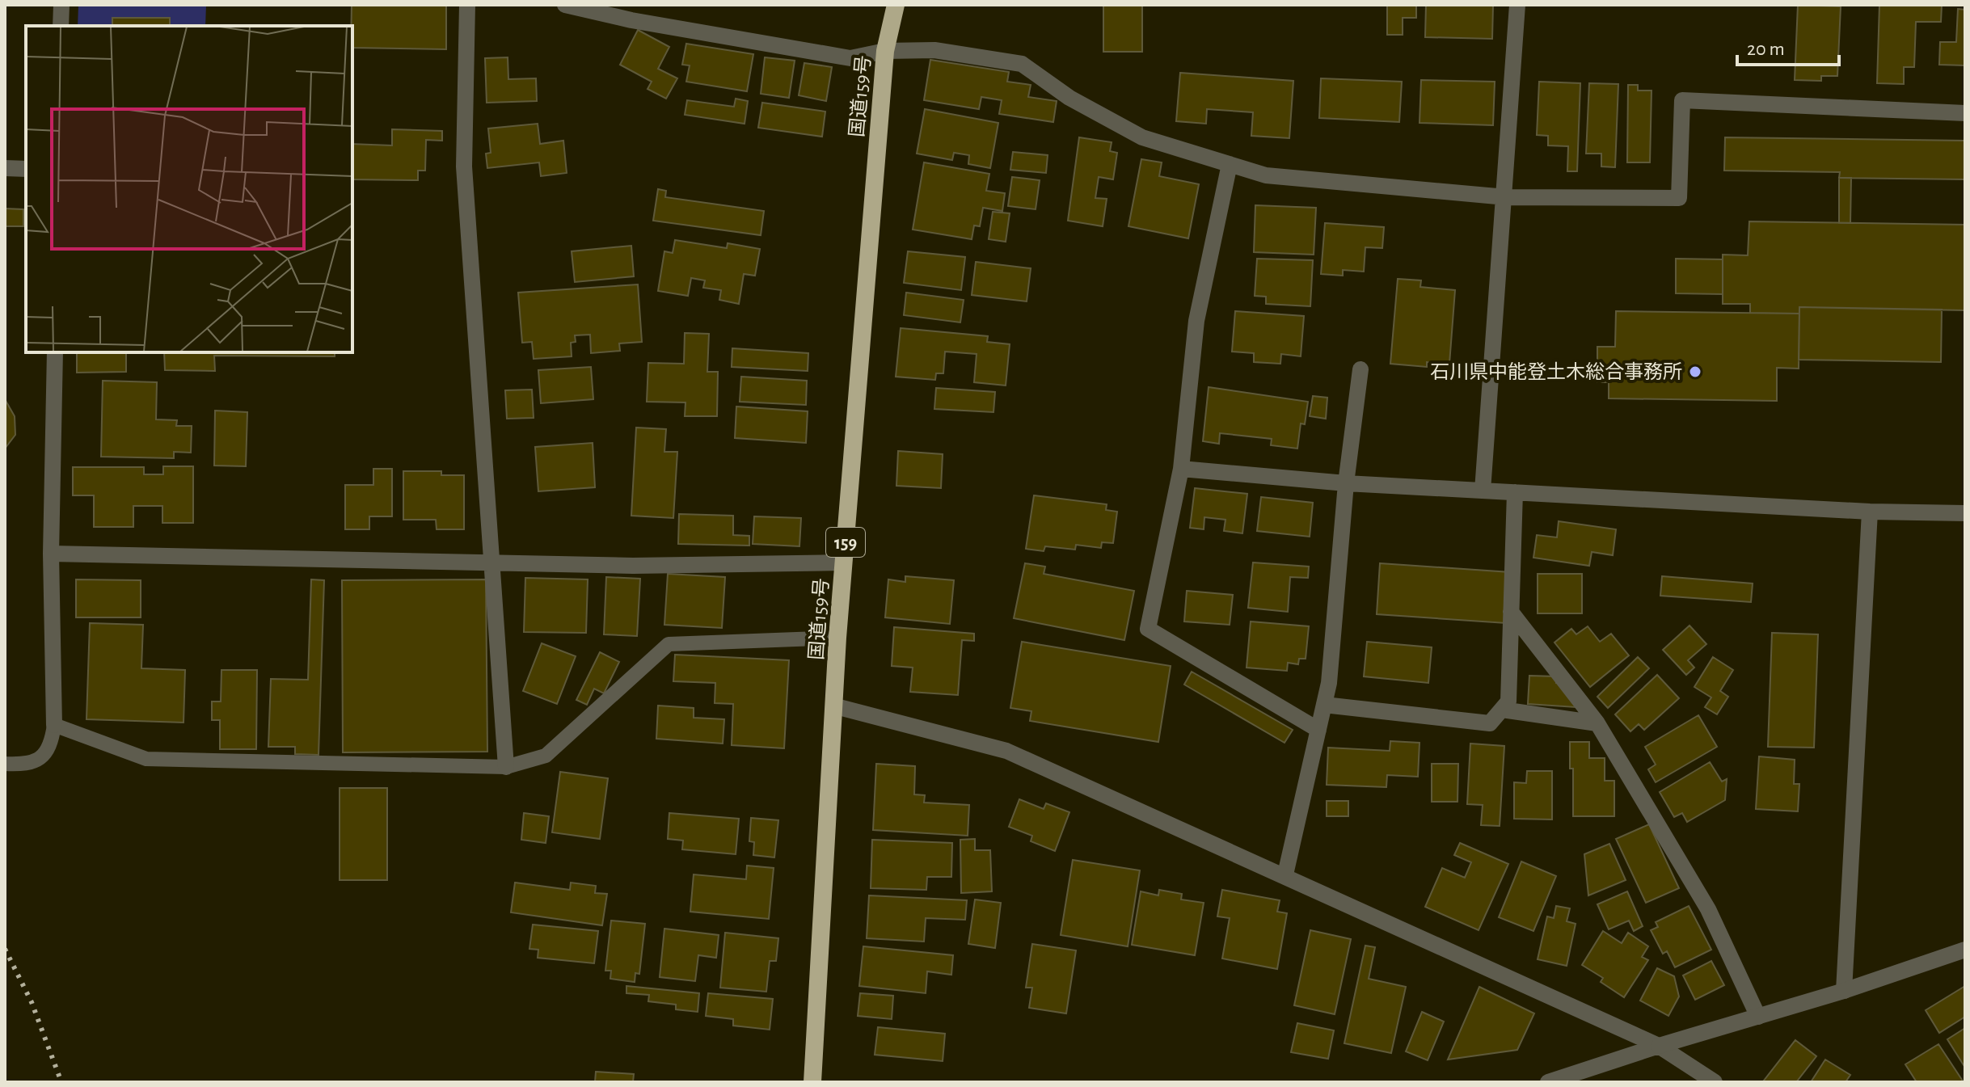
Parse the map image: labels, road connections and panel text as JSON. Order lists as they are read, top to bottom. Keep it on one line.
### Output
{"streets":{"highway":["国道159号","159"]},"places":["石川県中能登土木総合事務所"],"scale_bar":"20 m"}
